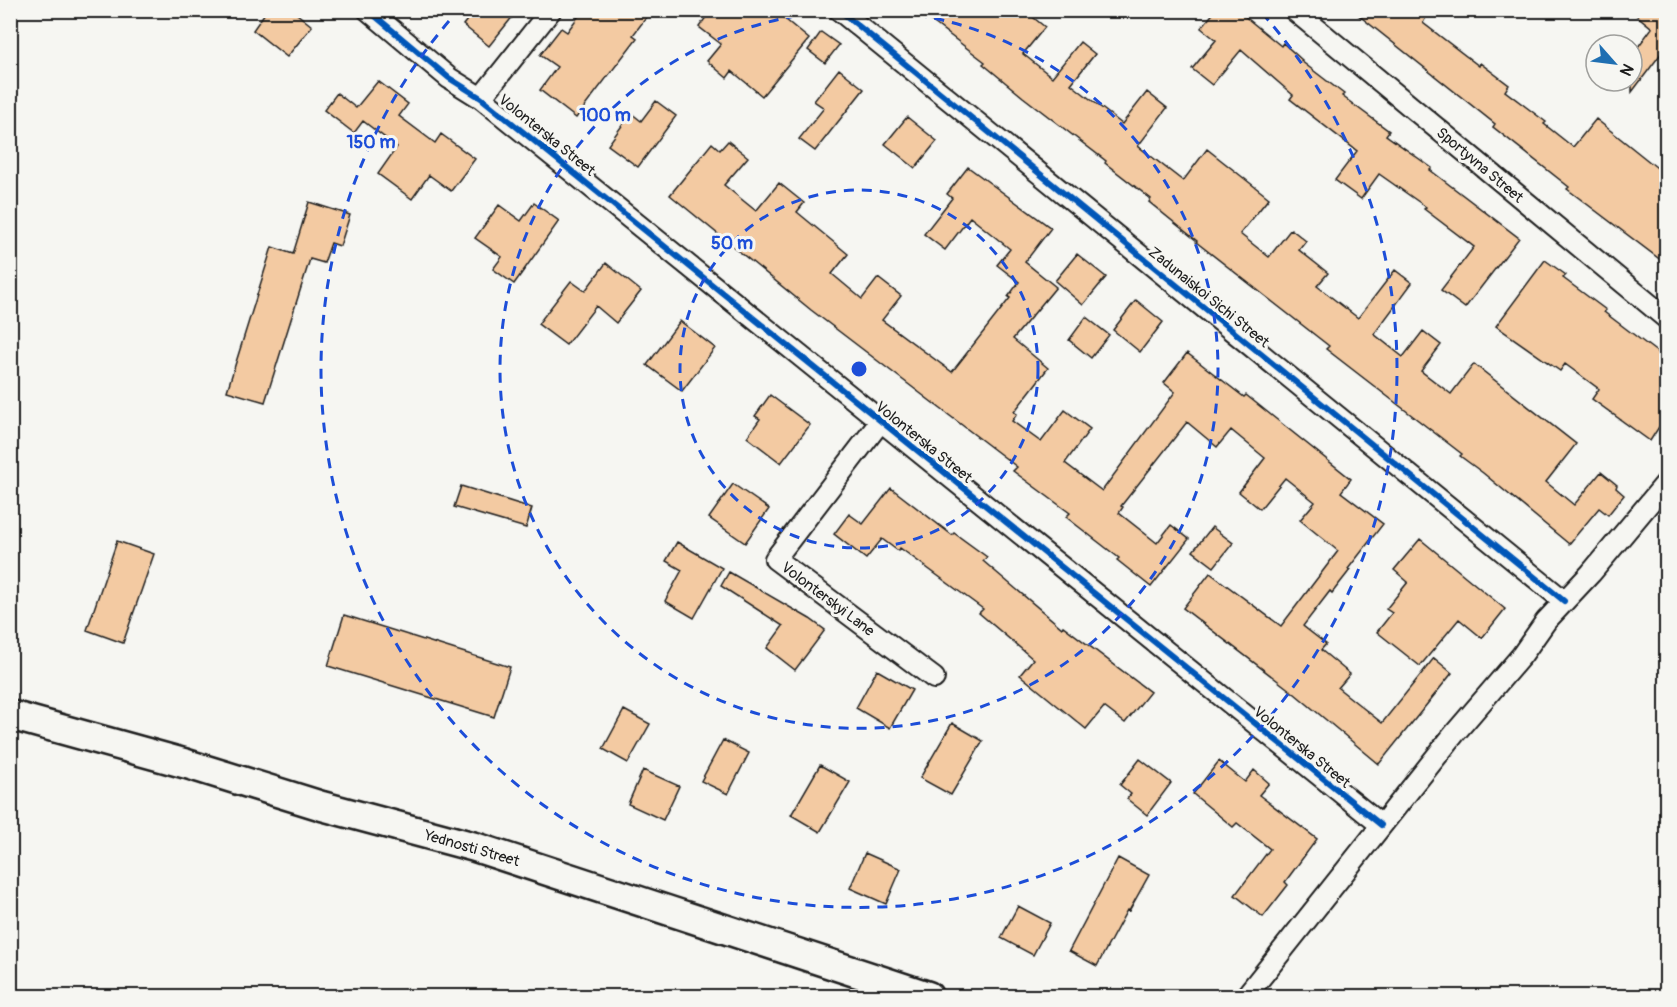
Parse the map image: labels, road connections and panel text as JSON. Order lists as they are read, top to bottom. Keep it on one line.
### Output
{"streets":{"main road":["Yednosti Street"],"street":["Volonterska Street","Sportyvna Street","Zadunaiskoi Sichi Street","Volonterskyi Lane"]},"crossings":[["Volonterska Street","Volonterskyi Lane"]],"north":"bottom right","rings":["100 m","150 m","50 m"]}
